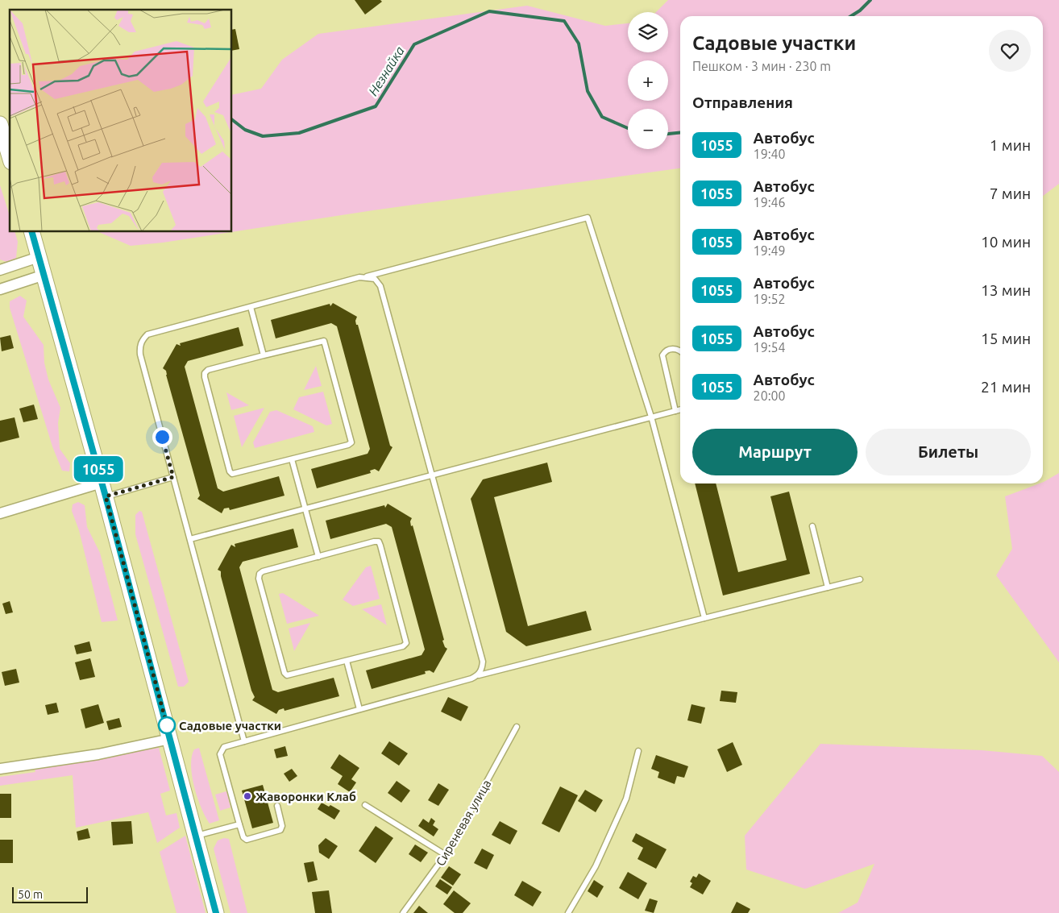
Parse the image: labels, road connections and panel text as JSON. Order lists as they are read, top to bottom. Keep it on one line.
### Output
{"streets":{"lane":["Сиреневая улица"]},"water":["Незнайка"],"places":["Садовые участки","Жаворонки Клаб"],"lines":["bus line 1055"],"scale_bar":"50 m","page":{"on_map":"1055","map_buttons":["+","−"],"heading":[["Садовые участки","Пешком · 3 мин · 230 m"],"Отправления"],"list":[{"mark":"1055","name":"Автобус","note":"19:40","value":"1 мин"},{"mark":"1055","name":"Автобус","note":"19:46","value":"7 мин"},{"mark":"1055","name":"Автобус","note":"19:49","value":"10 мин"},{"mark":"1055","name":"Автобус","note":"19:52","value":"13 мин"},{"mark":"1055","name":"Автобус","note":"19:54","value":"15 мин"},{"mark":"1055","name":"Автобус","note":"20:00","value":"21 мин"}],"buttons":["Маршрут","Билеты"],"scale":"50 m"}}
